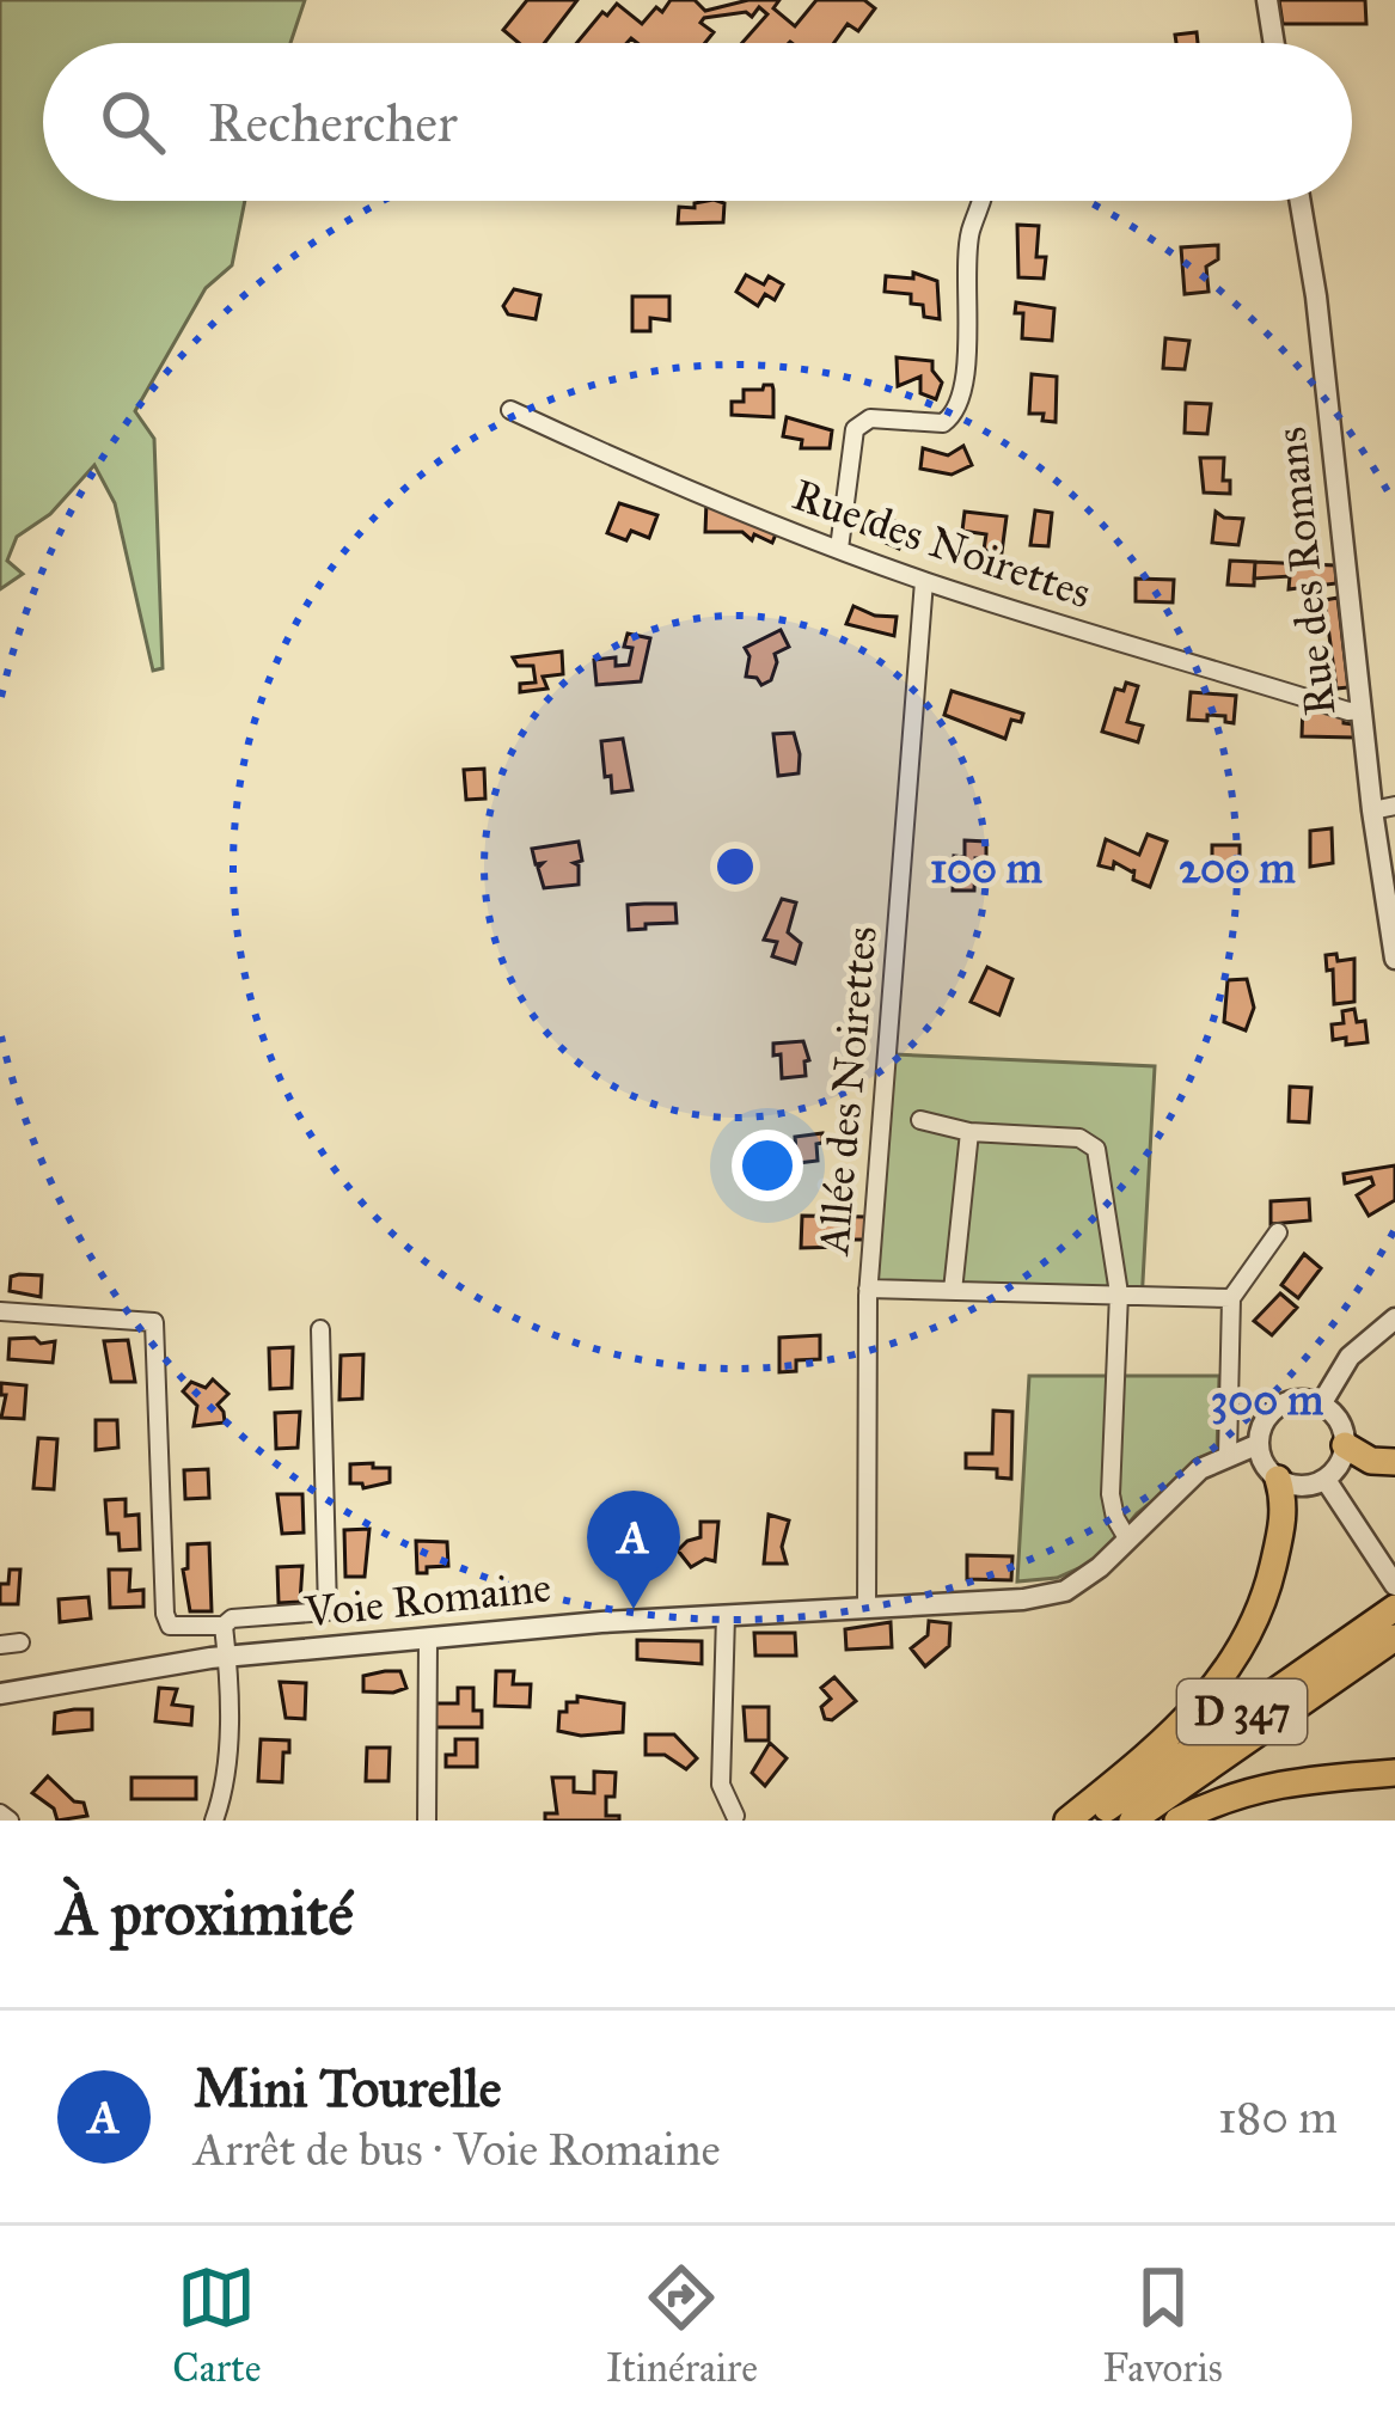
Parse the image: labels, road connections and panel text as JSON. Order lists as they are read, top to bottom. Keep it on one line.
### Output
{"streets":{"highway":["D 347"],"street":["Rue des Noirettes","Rue des Romans","Allée des Noirettes","Voie Romaine"]},"crossings":[["Rue des Noirettes","Rue des Romans"],["Rue des Noirettes","Allée des Noirettes"],["Allée des Noirettes","Voie Romaine"]],"page":{"search":"Rechercher","pins":"A","heading":"À proximité","list":[{"mark":"A","name":"Mini Tourelle","note":"Arrêt de bus · Voie Romaine","value":"180 m"}],"nav":["Carte","Itinéraire","Favoris"]},"rings":["100 m","200 m","300 m"]}
